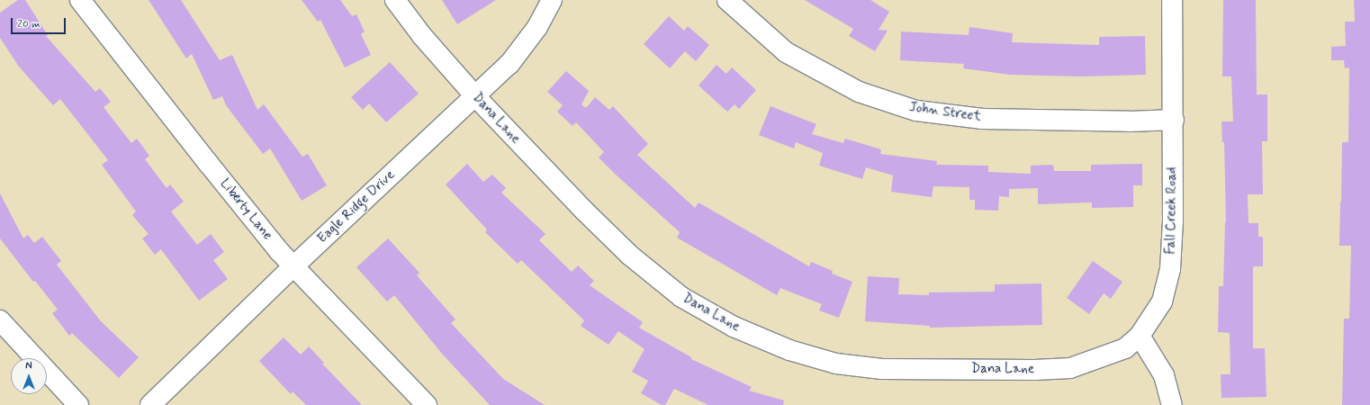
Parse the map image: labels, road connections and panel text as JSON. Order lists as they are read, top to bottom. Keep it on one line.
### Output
{"streets":{"street":["John Street","Dana Lane","Eagle Ridge Drive","Liberty Lane","Fall Creek Road"]},"crossings":[["John Street","Fall Creek Road"],["Dana Lane","Eagle Ridge Drive"],["Dana Lane","Fall Creek Road"],["Eagle Ridge Drive","Liberty Lane"]],"scale_bar":"20 m","north":"top"}
